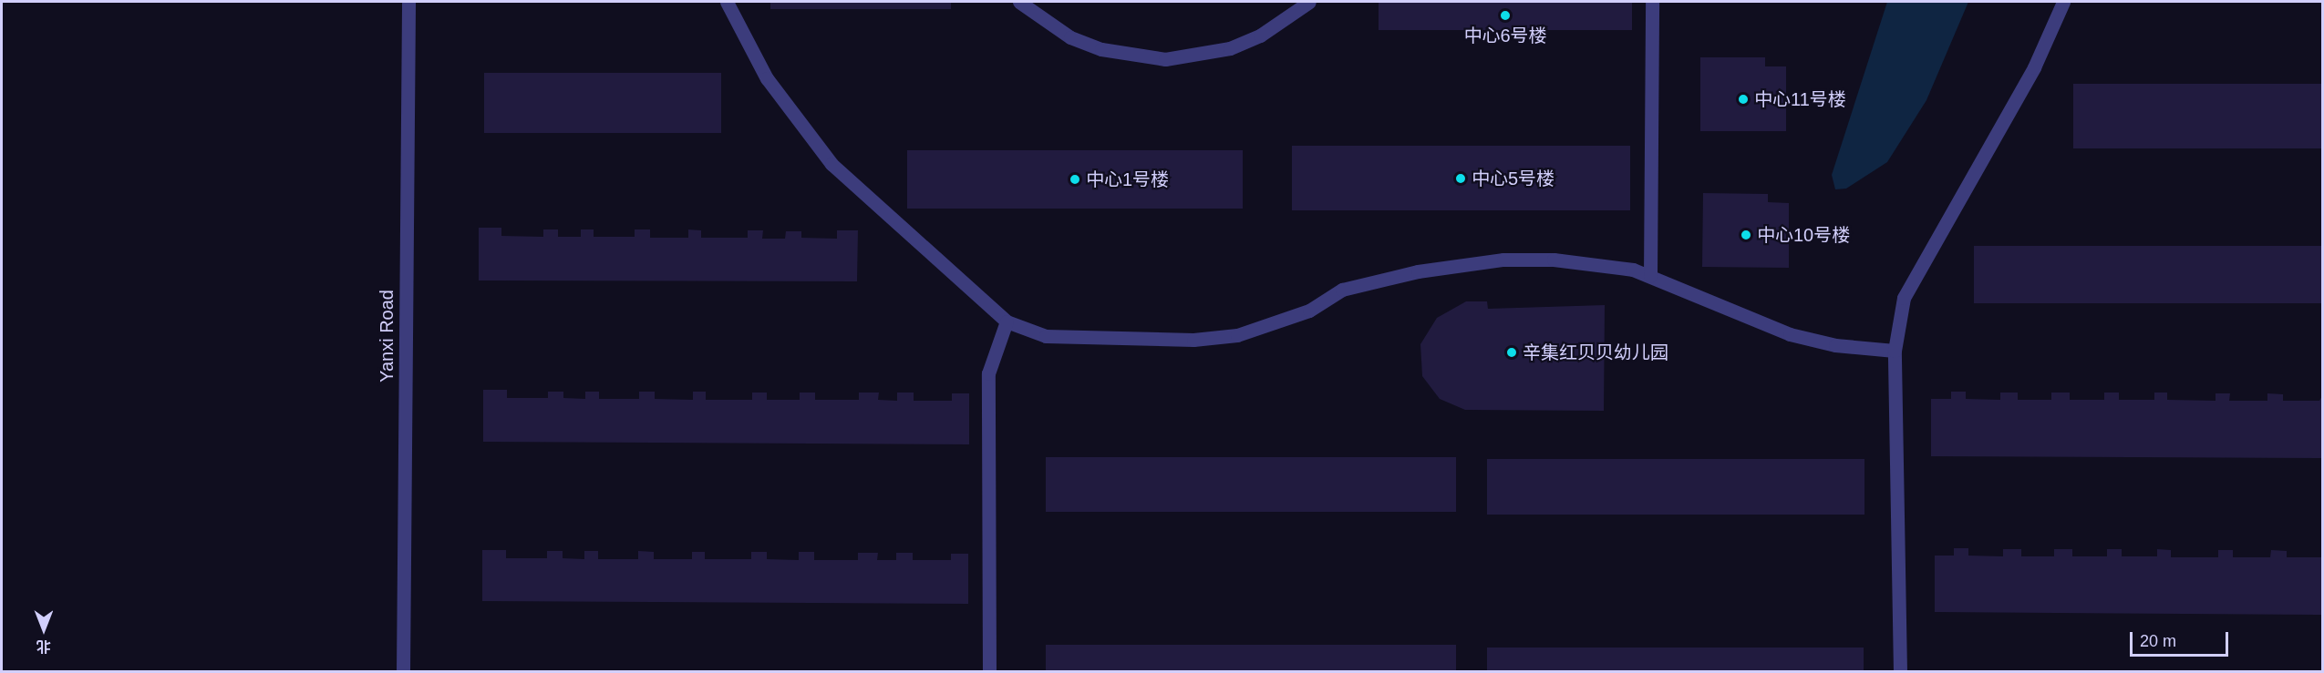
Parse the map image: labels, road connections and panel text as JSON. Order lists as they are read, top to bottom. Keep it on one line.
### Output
{"streets":{"street":["Yanxi Road"]},"places":["中心6号楼","中心11号楼","中心5号楼","中心1号楼","中心10号楼","辛集红贝贝幼儿园"],"scale_bar":"20 m","north":"bottom"}
